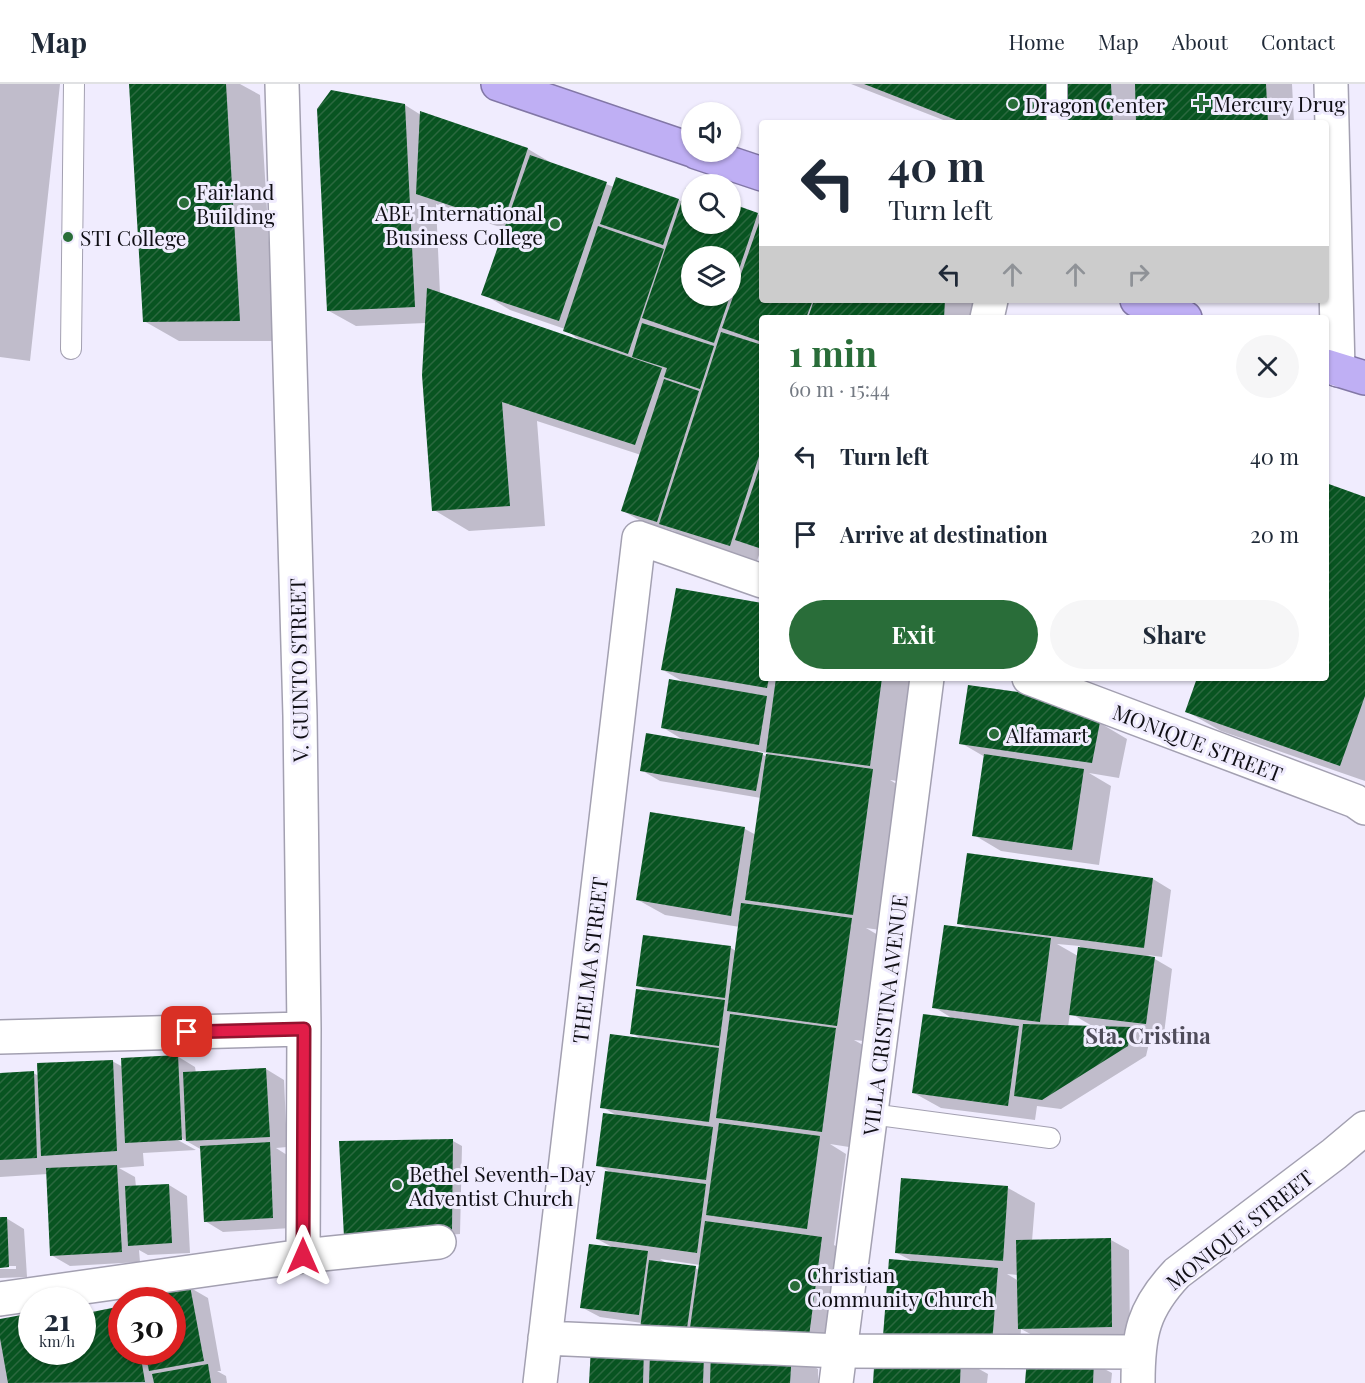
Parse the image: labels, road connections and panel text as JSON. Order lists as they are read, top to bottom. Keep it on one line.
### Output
{"streets":{"street":["V. GUINTO STREET","MONIQUE STREET","THELMA STREET","VILLA CRISTINA AVENUE"]},"districts":["Sta. Cristina"],"places":{"health":["Mercury Drug"],"other":["Dragon Center","Fairland Building","ABE International Business College","STI College","Alfamart","Bethel Seventh-Day Adventist Church","Christian Community Church"]},"page":{"header":"Map","nav":["Home","Map","About","Contact"],"turn":["40 m","Turn left"],"heading":["1 min","60 m · 15:44"],"list":[{"name":"Turn left","value":"40 m"},{"name":"Arrive at destination","value":"20 m"}],"buttons":["Exit","Share"],"speed":"21 km/h","limit":"30"}}
